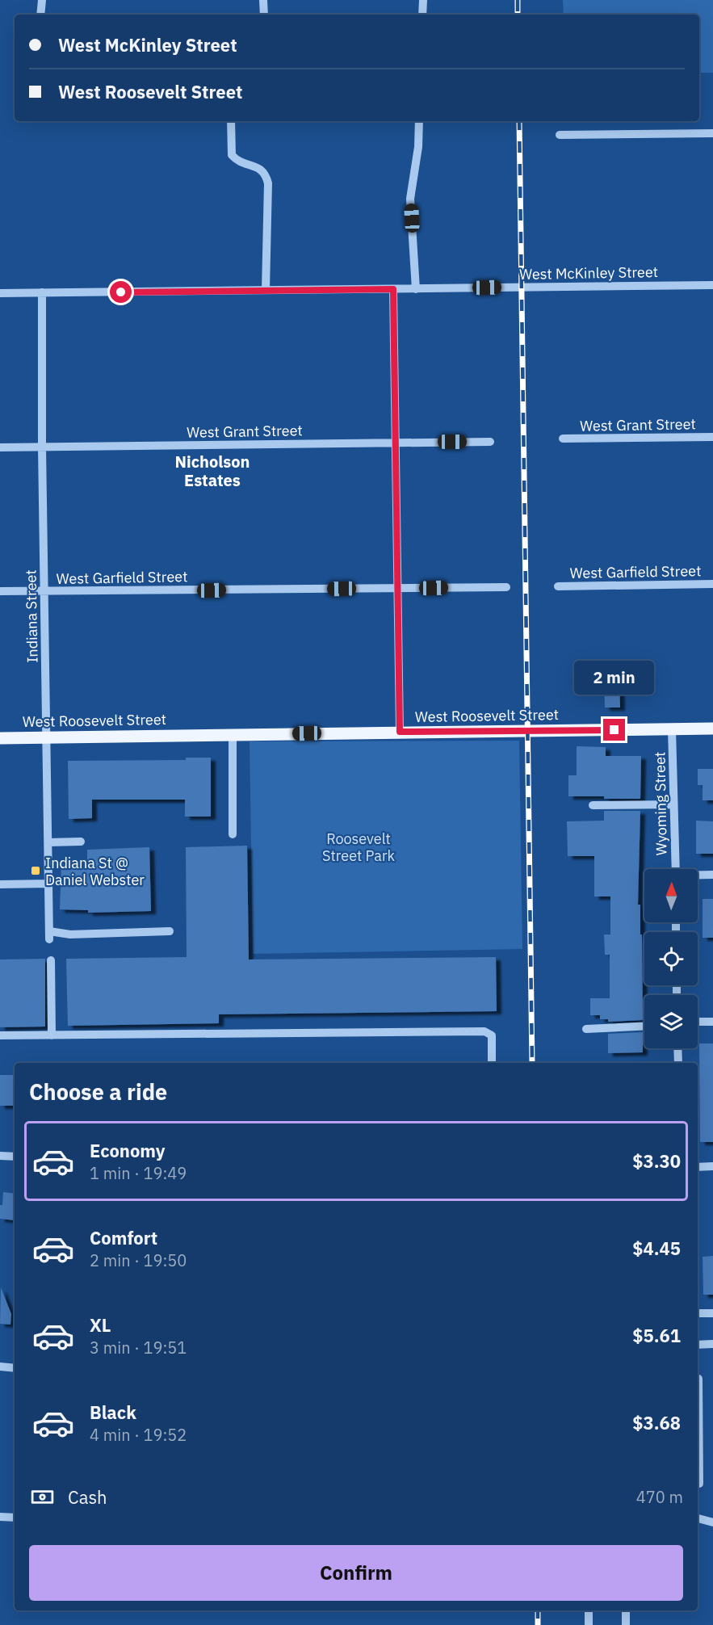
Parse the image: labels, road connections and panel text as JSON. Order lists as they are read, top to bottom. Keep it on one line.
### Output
{"streets":{"main road":["West Roosevelt Street"],"street":["West McKinley Street","West Grant Street","West Garfield Street","Indiana Street","Wyoming Street"]},"crossings":[["West McKinley Street","Indiana Street"],["West Grant Street","Indiana Street"],["West Garfield Street","Indiana Street"],["Indiana Street","West Roosevelt Street"],["West Roosevelt Street","Wyoming Street"]],"districts":["Nicholson Estates"],"parks":["Roosevelt Street Park"],"places":{"transit":["Indiana St @ Daniel Webster"]},"north":"top","page":{"banner":["West McKinley Street","West Roosevelt Street"],"bubble":"2 min","heading":"Choose a ride","list":[{"name":"Economy","note":"1 min · 19:49","value":"$3.30"},{"name":"Comfort","note":"2 min · 19:50","value":"$4.45"},{"name":"XL","note":"3 min · 19:51","value":"$5.61"},{"name":"Black","note":"4 min · 19:52","value":"$3.68"}],"pay":["Cash","470 m"],"buttons":"Confirm"}}
